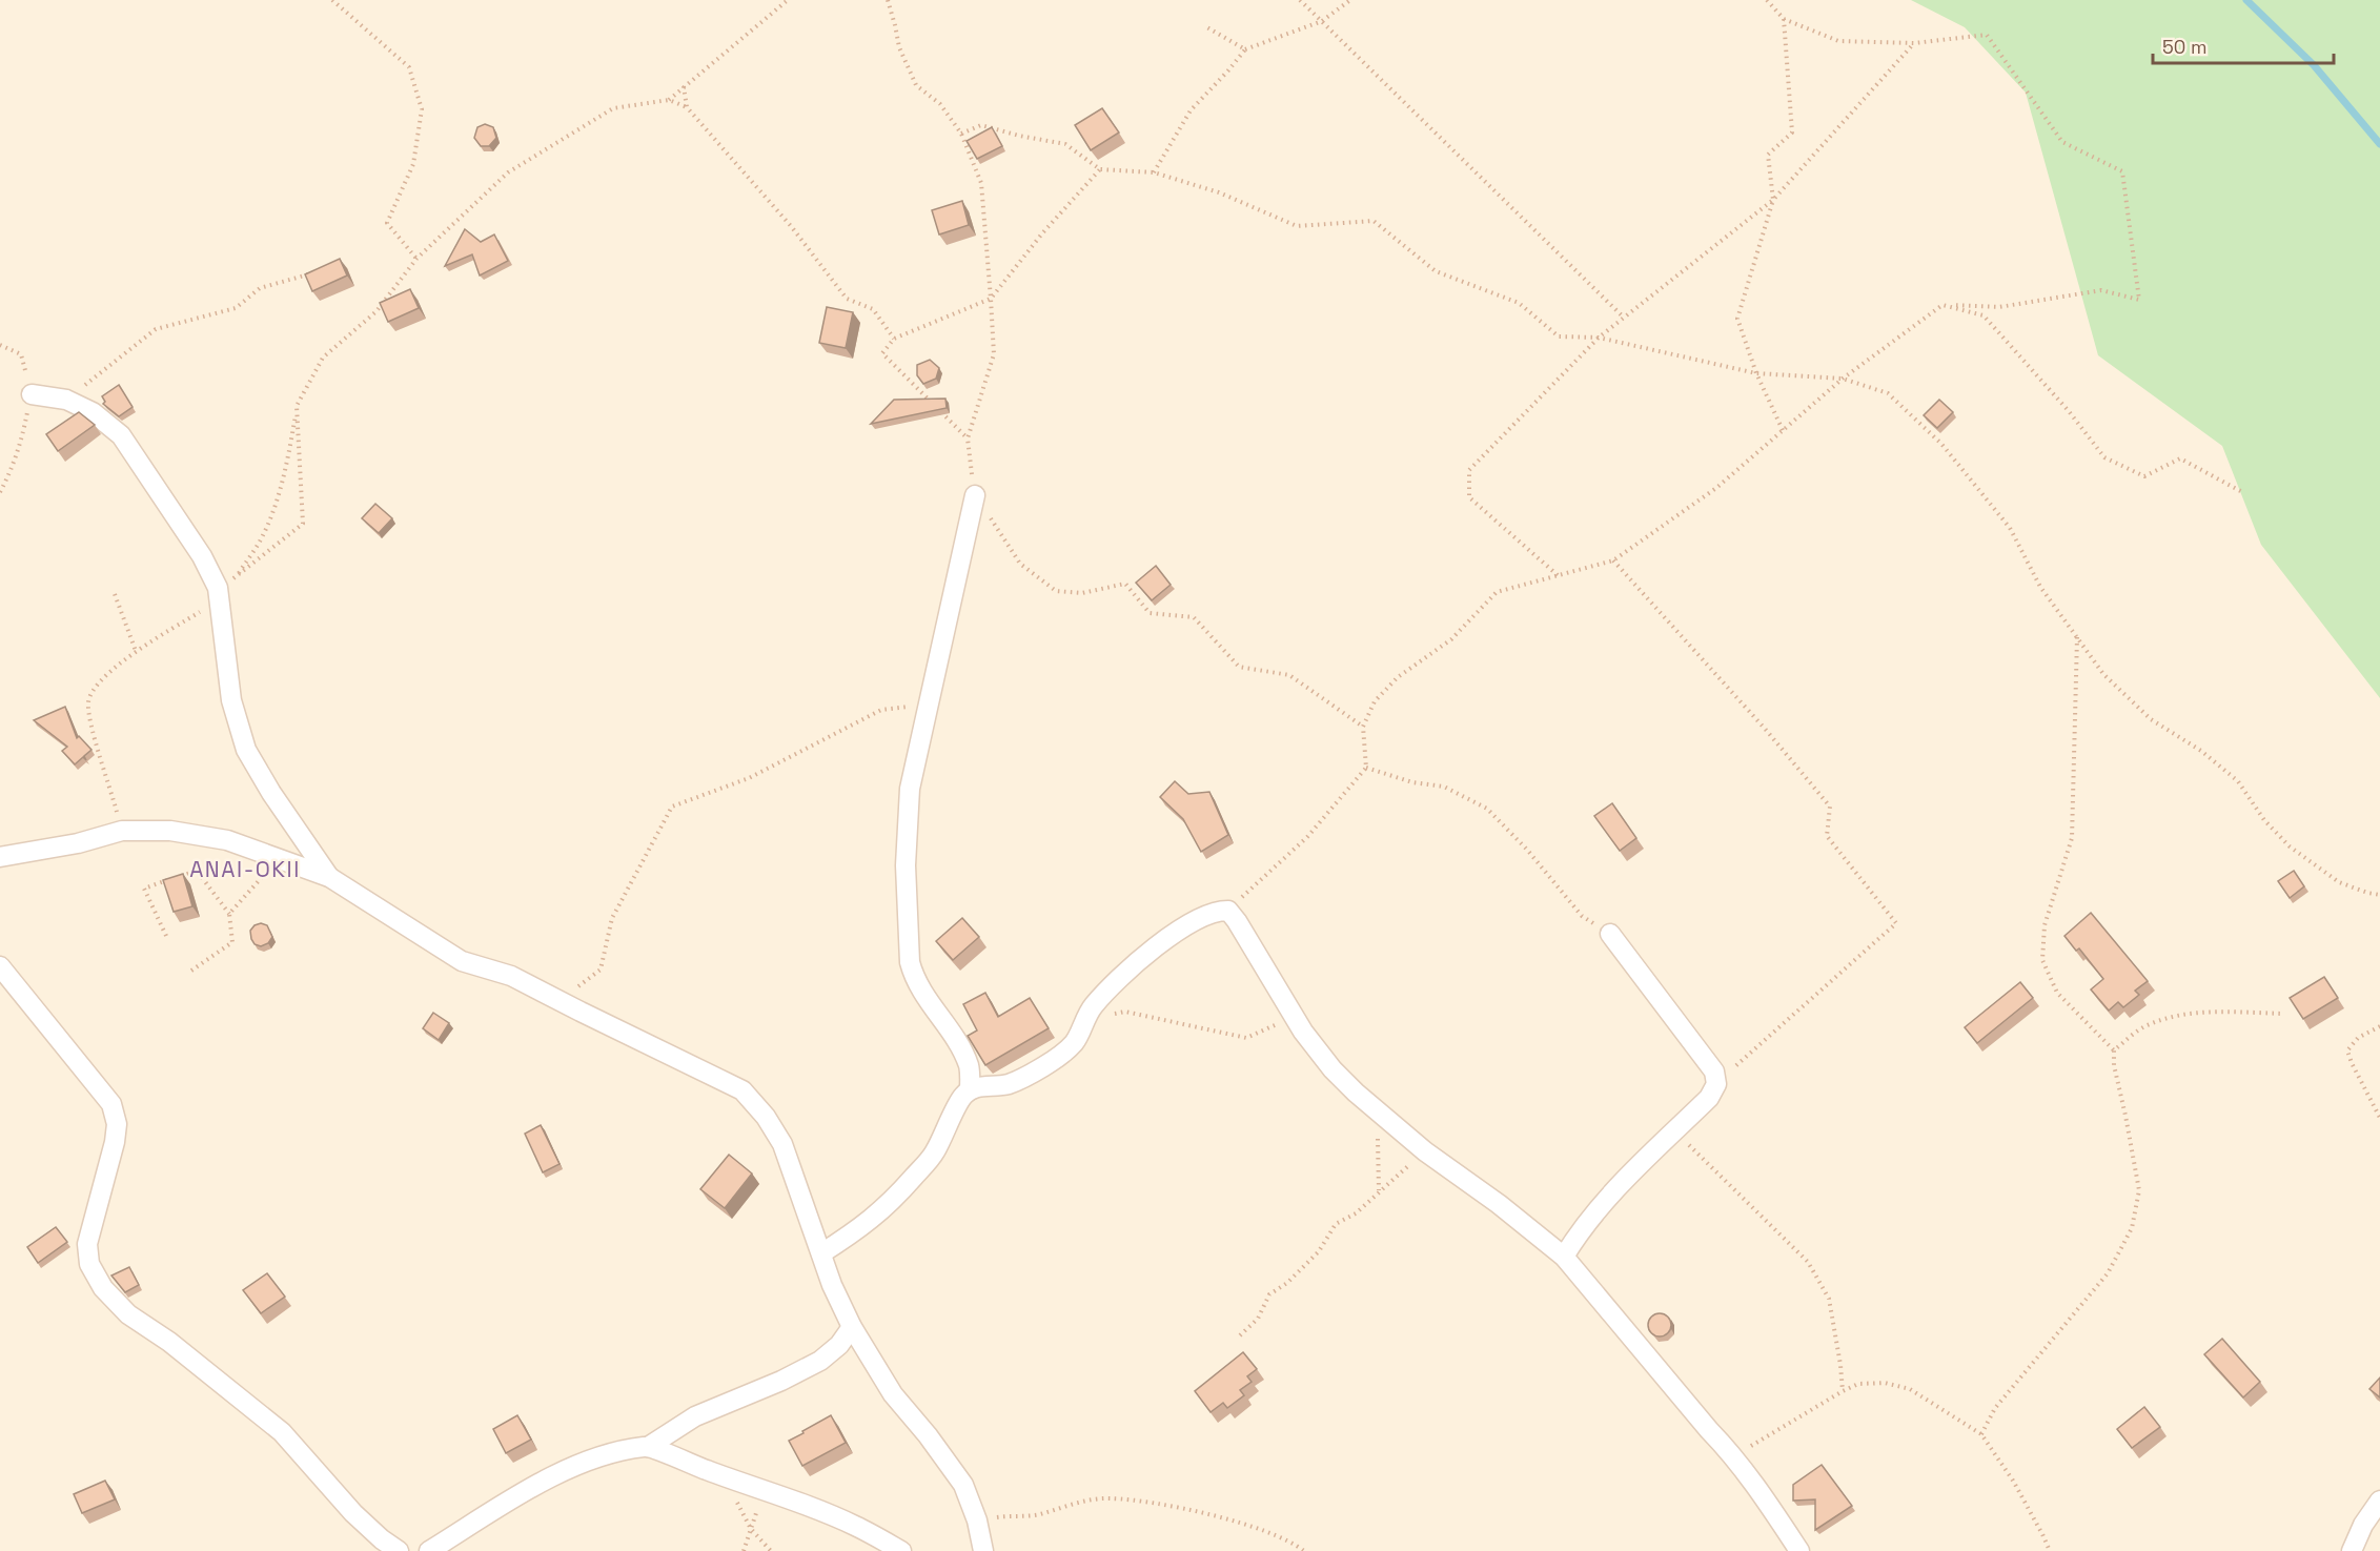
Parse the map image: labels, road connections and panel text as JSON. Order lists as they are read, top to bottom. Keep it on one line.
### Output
{"districts":["ANAI-OKII"],"scale_bar":"50 m"}
